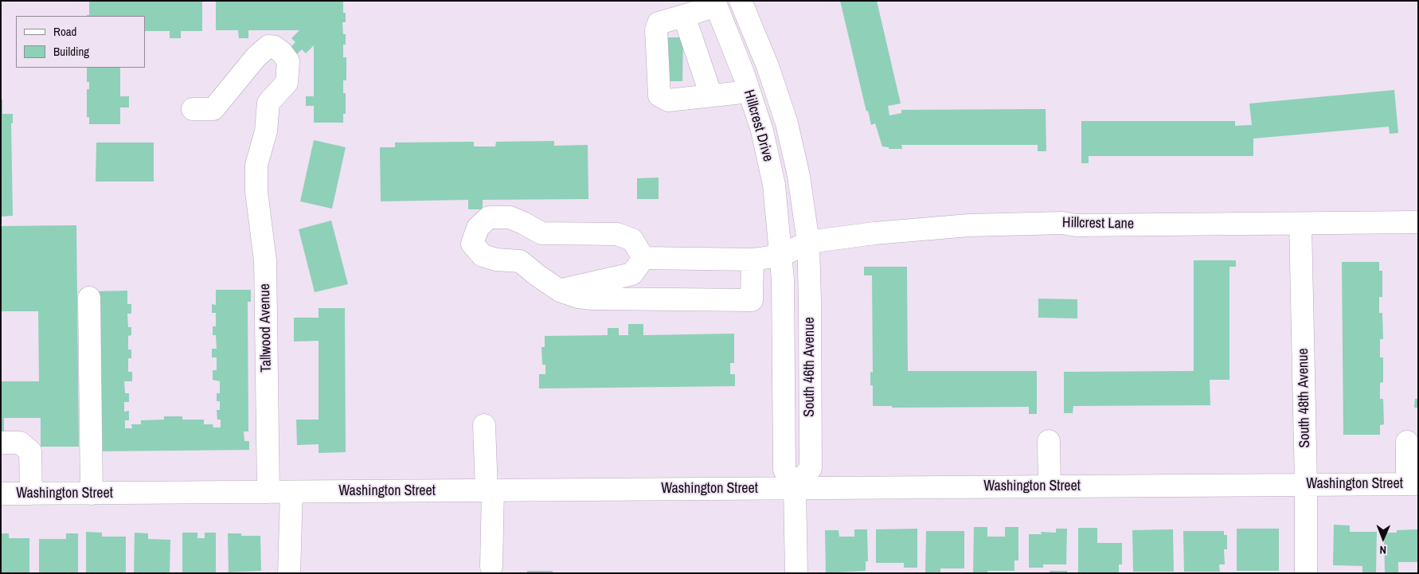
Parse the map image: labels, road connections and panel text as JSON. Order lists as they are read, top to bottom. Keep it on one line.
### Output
{"streets":{"street":["Hillcrest Drive","Hillcrest Lane","Tallwood Avenue","South 46th Avenue","South 48th Avenue","Washington Street"]},"crossings":[["Hillcrest Drive","Hillcrest Lane"],["Hillcrest Drive","South 46th Avenue"],["Hillcrest Lane","South 46th Avenue"],["Hillcrest Lane","South 48th Avenue"],["Tallwood Avenue","Washington Street"],["South 46th Avenue","Washington Street"],["South 48th Avenue","Washington Street"]],"legend":["Road","Building"],"north":"bottom"}
